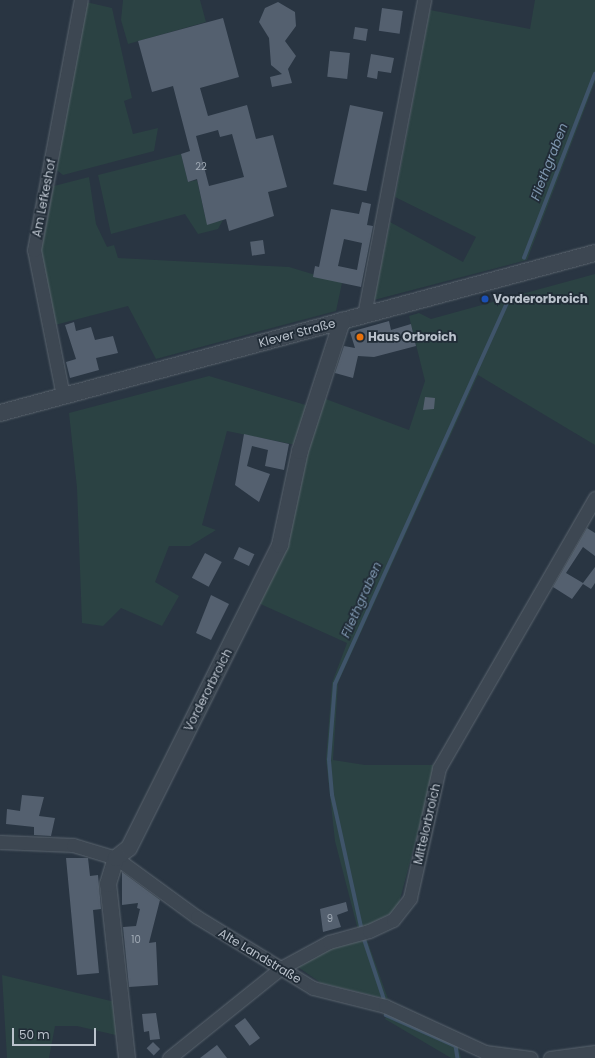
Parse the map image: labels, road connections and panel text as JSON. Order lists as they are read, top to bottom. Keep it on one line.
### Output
{"streets":{"street":["Am Lefkeshof","Klever Straße","Vorderorbroich","Mittelorbroich","Alte Landstraße"]},"crossings":[["Am Lefkeshof","Klever Straße"],["Klever Straße","Vorderorbroich"],["Vorderorbroich","Alte Landstraße"],["Mittelorbroich","Alte Landstraße"]],"water":["Fliethgraben"],"places":["Vorderorbroich","Haus Orbroich"],"house_numbers":["22","9","10"],"scale_bar":"50 m"}
